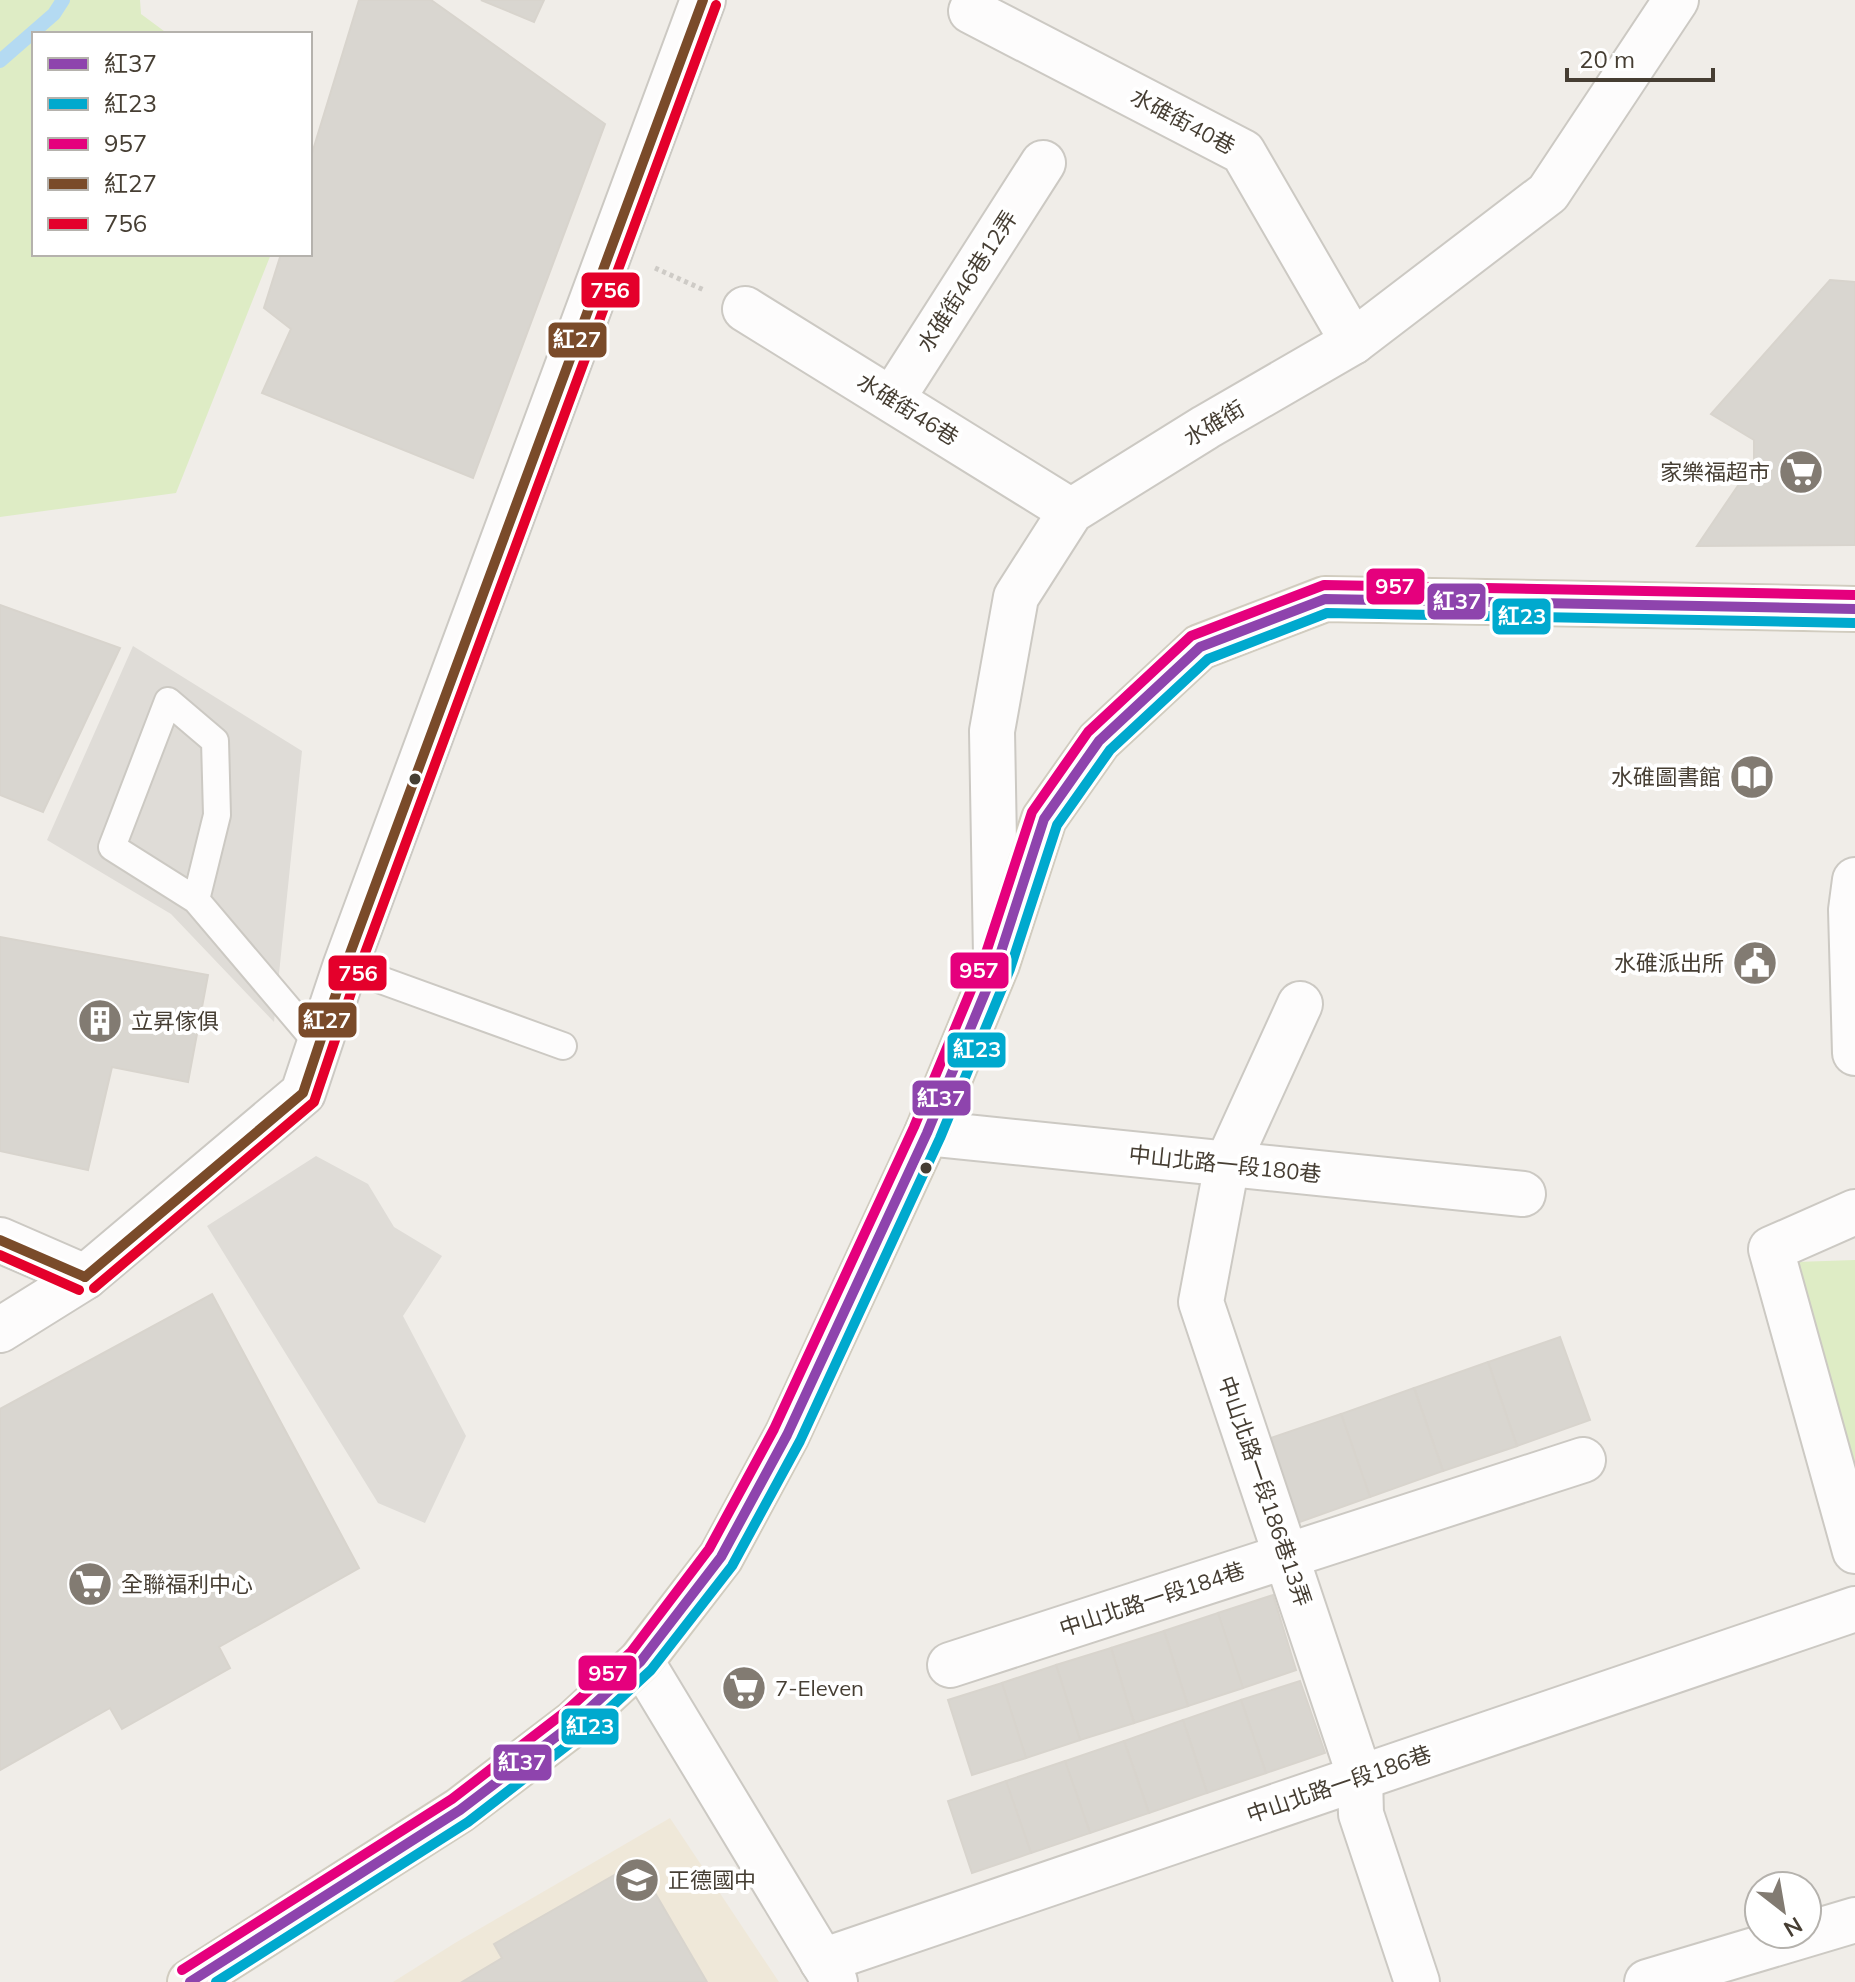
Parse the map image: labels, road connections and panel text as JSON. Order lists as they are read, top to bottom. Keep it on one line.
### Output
{"streets":{"street":["水碓街40巷","水碓街46巷12弄","水碓街46巷","水碓街","中山北路一段180巷","中山北路一段186巷13弄","中山北路一段184巷","中山北路一段186巷"]},"crossings":[["水碓街40巷","水碓街"],["水碓街46巷12弄","水碓街46巷"],["水碓街46巷","水碓街"],["中山北路一段180巷","中山北路一段186巷13弄"],["中山北路一段186巷13弄","中山北路一段184巷"],["中山北路一段186巷13弄","中山北路一段186巷"]],"places":{"supermarket":["家樂福超市","全聯福利中心","7-Eleven"],"library":["水碓圖書館"],"public building":["水碓派出所"],"building":["立昇傢俱"],"school or university":["正德國中"]},"lines":["transit line 紅27","transit line 756","transit line 957","transit line 紅37","transit line 紅23"],"legend":["紅37","紅23","957","紅27","756"],"scale_bar":"20 m","north":"bottom right"}
